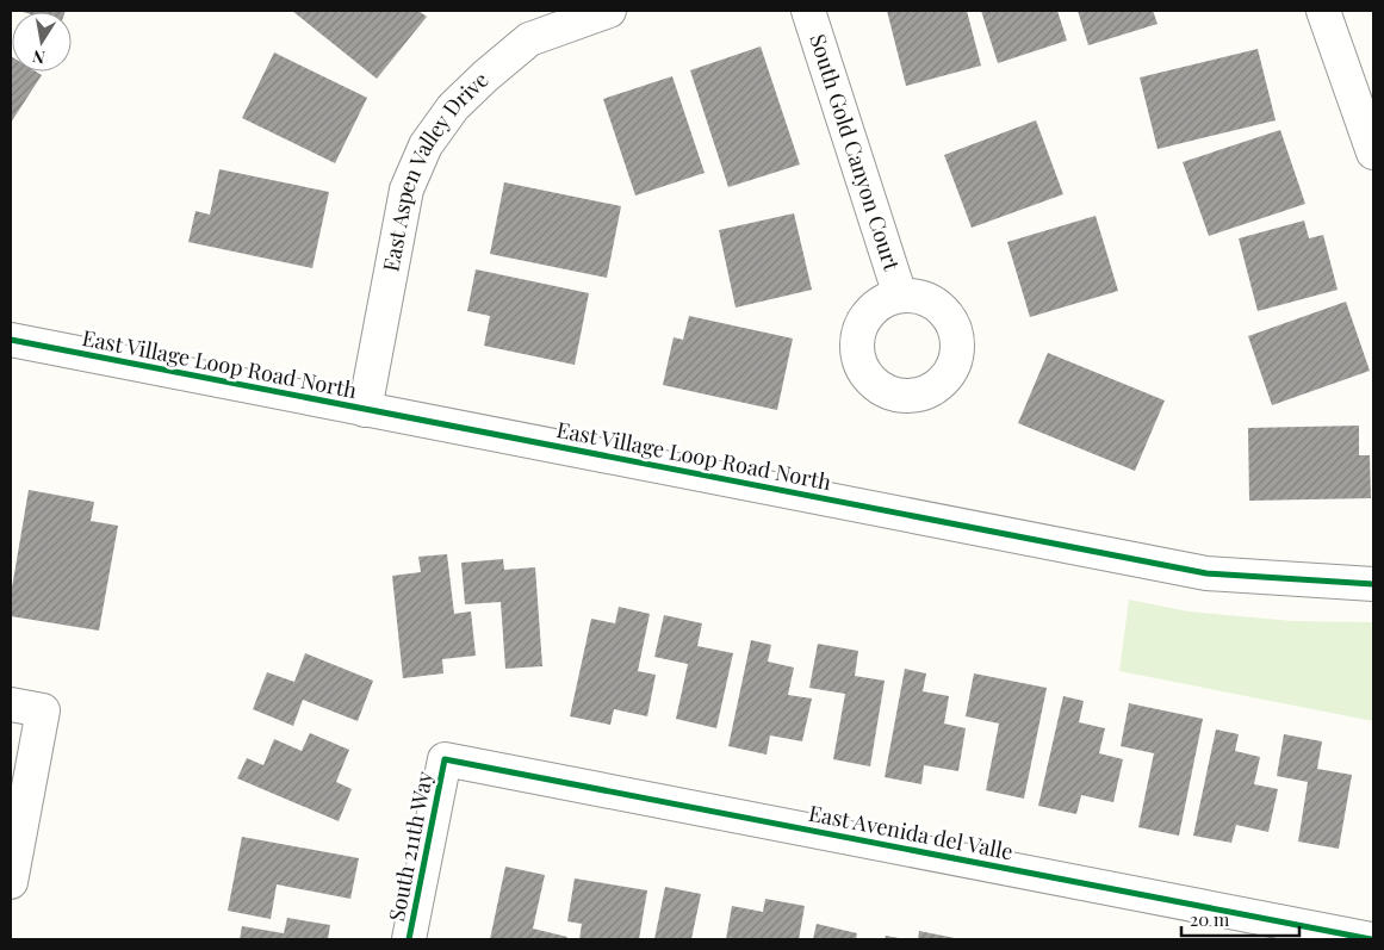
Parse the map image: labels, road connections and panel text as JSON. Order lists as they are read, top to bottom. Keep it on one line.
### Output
{"streets":{"street":["South Gold Canyon Court","East Aspen Valley Drive","East Village Loop Road North","East Avenida del Valle","South 211th Way"]},"crossings":[["East Aspen Valley Drive","East Village Loop Road North"],["East Avenida del Valle","South 211th Way"]],"scale_bar":"20 m","north":"bottom"}
